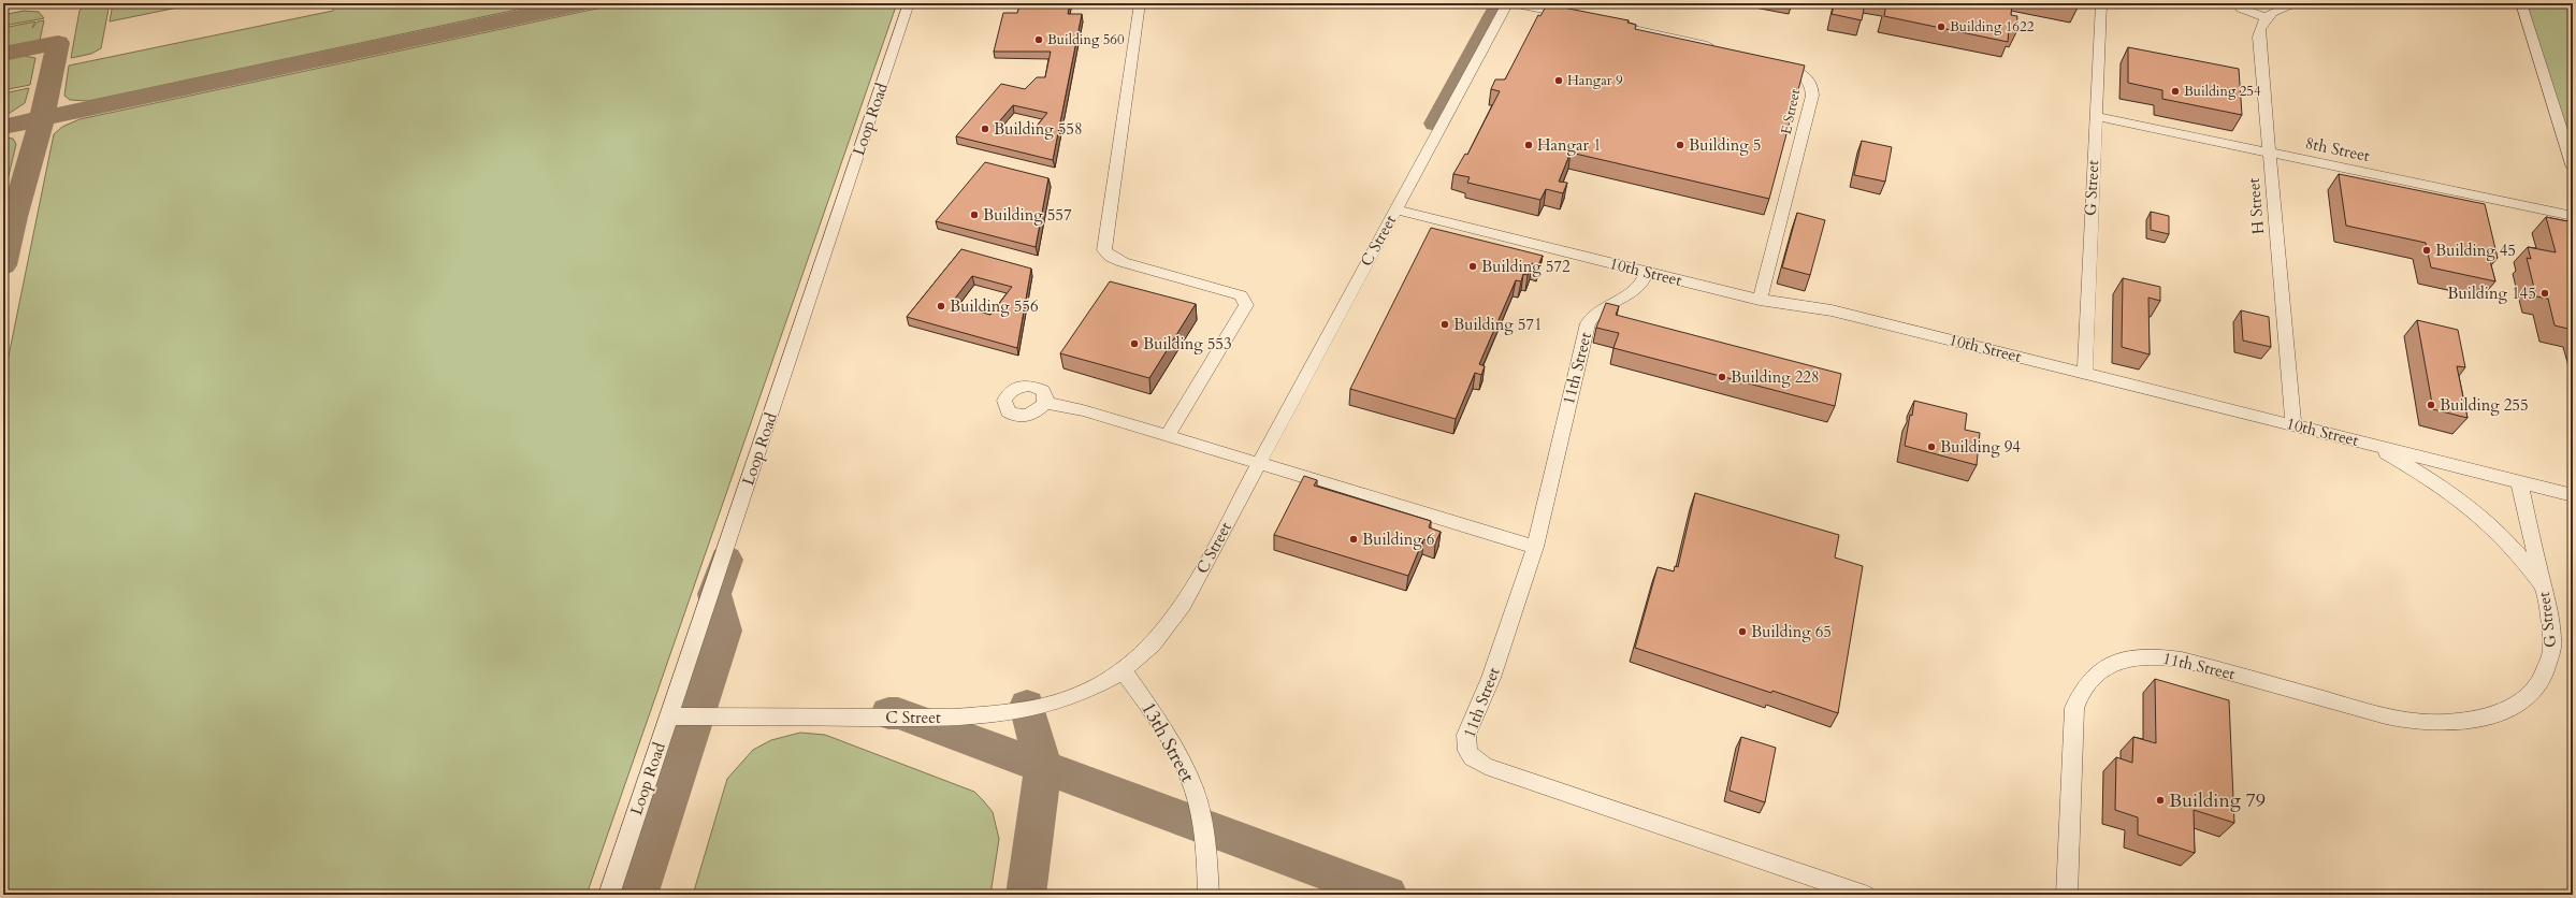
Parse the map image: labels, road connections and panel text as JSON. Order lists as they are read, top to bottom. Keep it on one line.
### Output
{"streets":{"street":["E Street","Loop Road","8th Street","G Street","H Street","C Street","10th Street","11th Street","13th Street"]},"crossings":[["E Street","10th Street"],["Loop Road","C Street"],["8th Street","G Street"],["8th Street","H Street"],["G Street","10th Street"],["G Street","11th Street"],["H Street","10th Street"],["C Street","10th Street"],["C Street","13th Street"],["10th Street","11th Street"]],"places":["Building 1622","Building 560","Hangar 9","Building 254","Building 558","Hangar 1","Building 5","Building 557","Building 45","Building 572","Building 145","Building 556","Building 571","Building 553","Building 228","Building 255","Building 94","Building 6","Building 65","Building 79"]}
